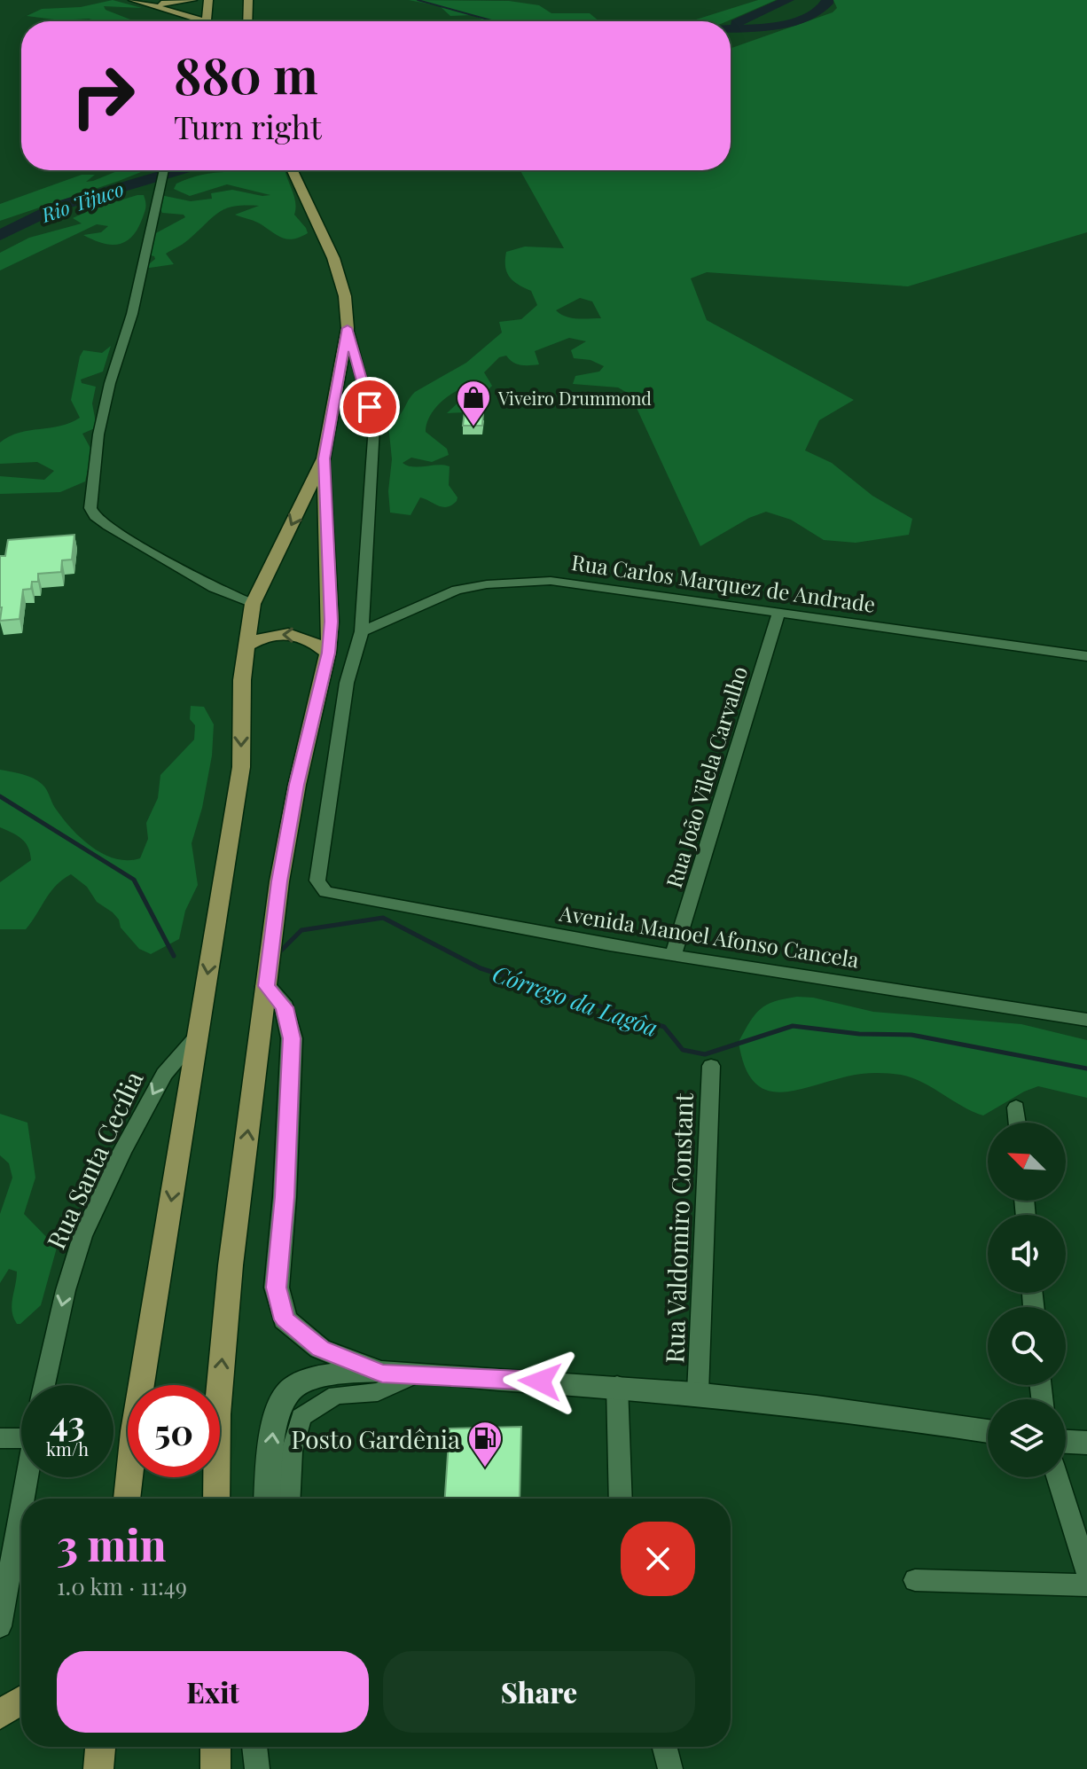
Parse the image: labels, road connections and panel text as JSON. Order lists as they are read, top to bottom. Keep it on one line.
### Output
{"streets":{"street":["Rua Carlos Marquez de Andrade","Rua João Vilela Carvalho","Avenida Manoel Afonso Cancela","Rua Santa Cecília","Rua Valdomiro Constant"]},"crossings":[["Rua Carlos Marquez de Andrade","Rua João Vilela Carvalho"],["Rua Carlos Marquez de Andrade","Avenida Manoel Afonso Cancela"],["Rua João Vilela Carvalho","Avenida Manoel Afonso Cancela"]],"one_way":["Rua Santa Cecília"],"water":["Rio Tijuco","Córrego da Lagôa"],"places":{"shop":["Viveiro Drummond"],"fuel station":["Posto Gardênia"]},"north":"top left","page":{"turn":["880 m","Turn right"],"speed":"43 km/h","limit":"50","heading":["3 min","1.0 km · 11:49"],"buttons":["Exit","Share"]}}
